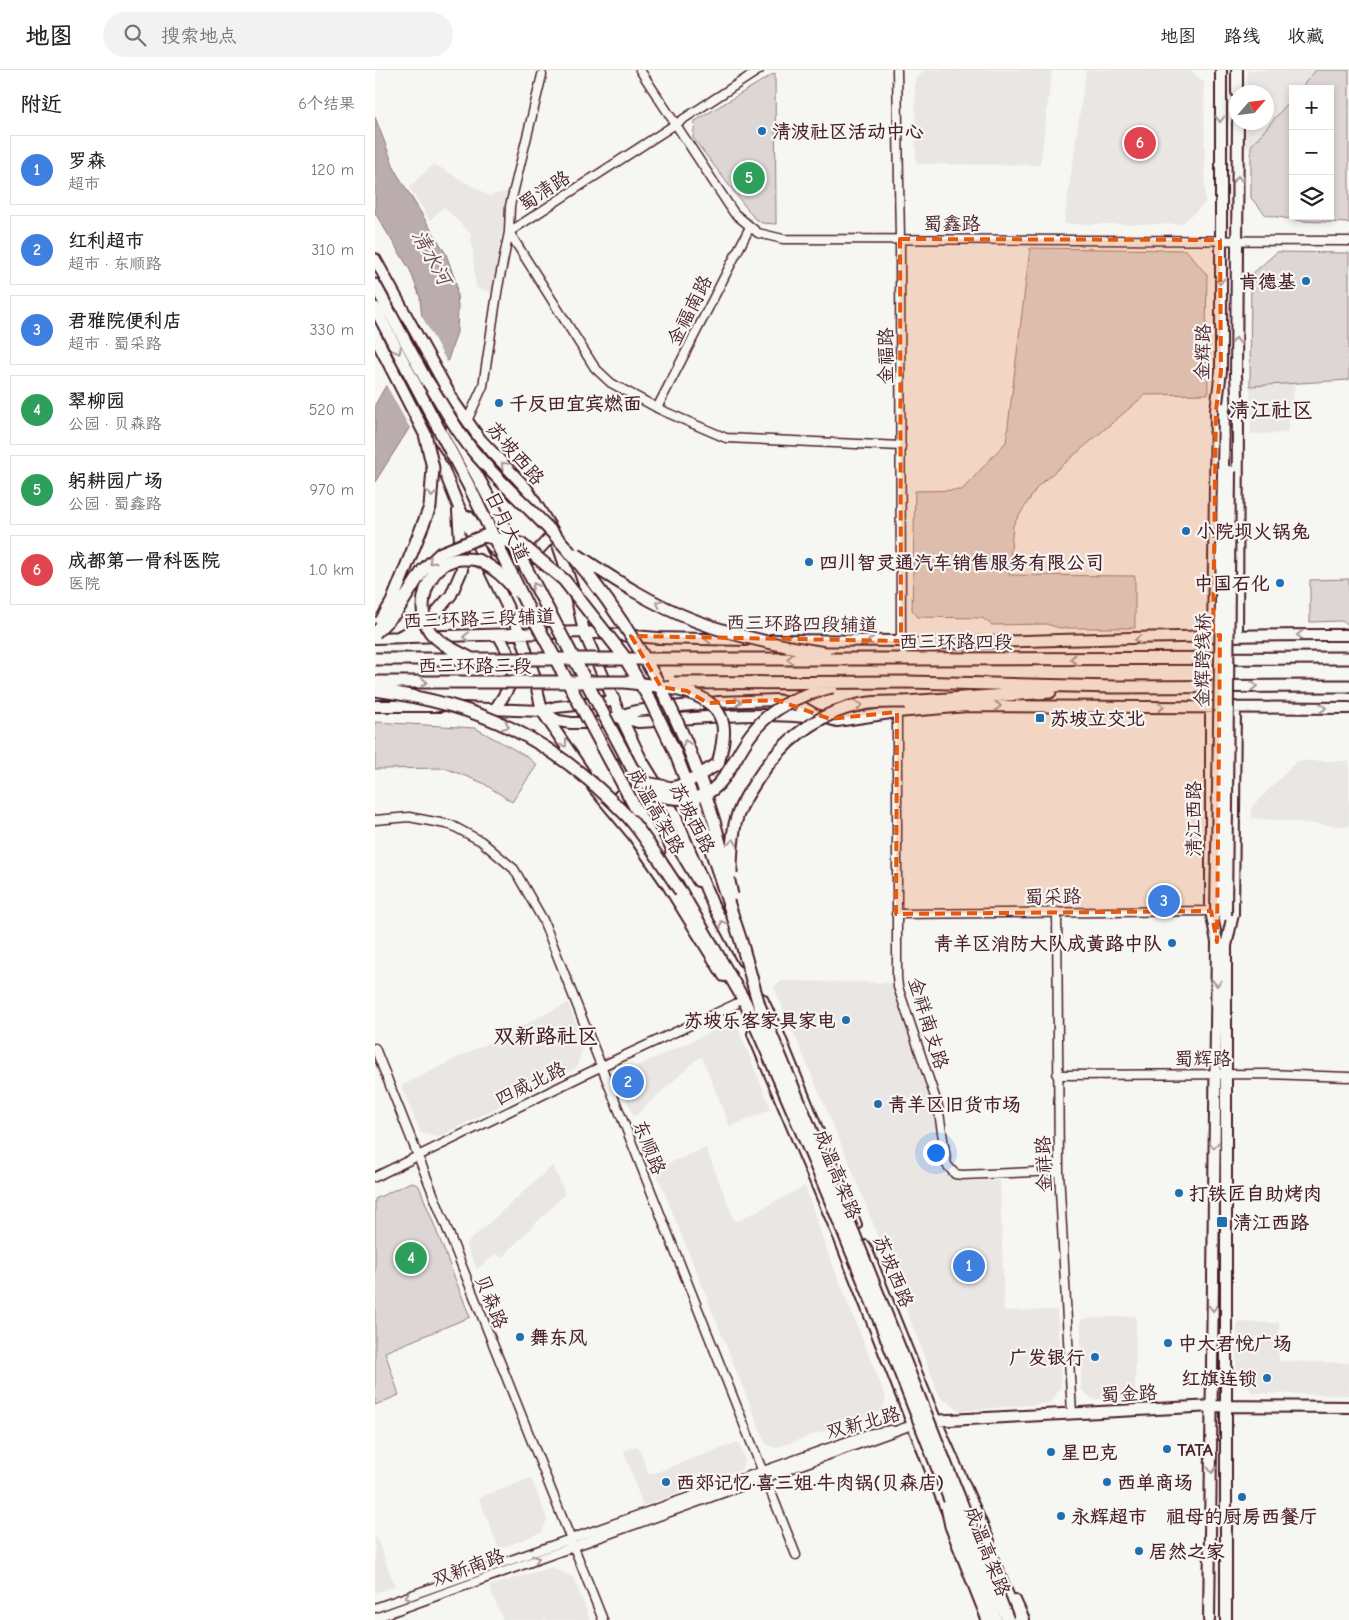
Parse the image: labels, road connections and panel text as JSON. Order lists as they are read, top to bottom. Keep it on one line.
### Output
{"streets":{"highway":["日月大道","西三环路四段","西三环路三段","成温高架路"],"main road":["金辉路","苏坡西路","西三环路三段辅道","西三环路四段辅道","金辉跨线桥","清江西路","蜀金路"],"street":["蜀清路","蜀鑫路","金福南路","金福路","蜀采路","金祥南支路","蜀辉路","四威北路","东顺路","金祥路","贝森路","双新北路","双新南路"]},"crossings":[["蜀清路","蜀鑫路"],["蜀清路","苏坡西路"],["蜀鑫路","金福南路"],["蜀鑫路","金辉路"],["蜀鑫路","金福路"],["金辉路","西三环路四段辅道"],["金福路","西三环路四段辅道"],["苏坡西路","西三环路三段辅道"],["苏坡西路","西三环路四段辅道"],["苏坡西路","四威北路"],["苏坡西路","蜀金路"],["苏坡西路","双新北路"],["日月大道","成温高架路"],["西三环路三段辅道","西三环路四段辅道"],["西三环路四段","西三环路三段"],["金辉跨线桥","清江西路"],["金辉跨线桥","蜀采路"],["清江西路","蜀采路"],["蜀采路","金祥南支路"],["蜀采路","金祥路"],["金祥南支路","金祥路"],["蜀辉路","金祥路"],["四威北路","东顺路"],["四威北路","贝森路"],["东顺路","双新北路"],["金祥路","蜀金路"],["贝森路","双新北路"],["贝森路","双新南路"],["蜀金路","双新北路"],["双新北路","双新南路"]],"districts":["清江社区","双新路社区"],"water":["清水河"],"places":{"other":["清波社区活动中心","肯德基","千反田宜宾燃面","小院坝火锅兔","四川智灵通汽车销售服务有限公司","中国石化","青羊区消防大队成黄路中队","苏坡乐客家具家电","青羊区旧货市场","打铁匠自助烤肉","舞东风","中大君悦广场","广发银行","红旗连锁","TATA","星巴克","西郊记忆·喜三姐·牛肉锅(贝森店)","西单商场","祖母的厨房西餐厅","永辉超市","居然之家"],"transit":["苏坡立交北","清江西路"]},"north":"top right","page":{"header":"地图","search":"搜索地点","nav":["地图","路线","收藏"],"heading":["附近","6个结果"],"map_buttons":["+","−"],"pins":["6","5","3","2","4","1"],"list":[{"mark":"1","name":"罗森","note":"超市","value":"120 m"},{"mark":"2","name":"红利超市","note":"超市 · 东顺路","value":"310 m"},{"mark":"3","name":"君雅院便利店","note":"超市 · 蜀采路","value":"330 m"},{"mark":"4","name":"翠柳园","note":"公园 · 贝森路","value":"520 m"},{"mark":"5","name":"躬耕园广场","note":"公园 · 蜀鑫路","value":"970 m"},{"mark":"6","name":"成都第一骨科医院","note":"医院","value":"1.0 km"}]}}
